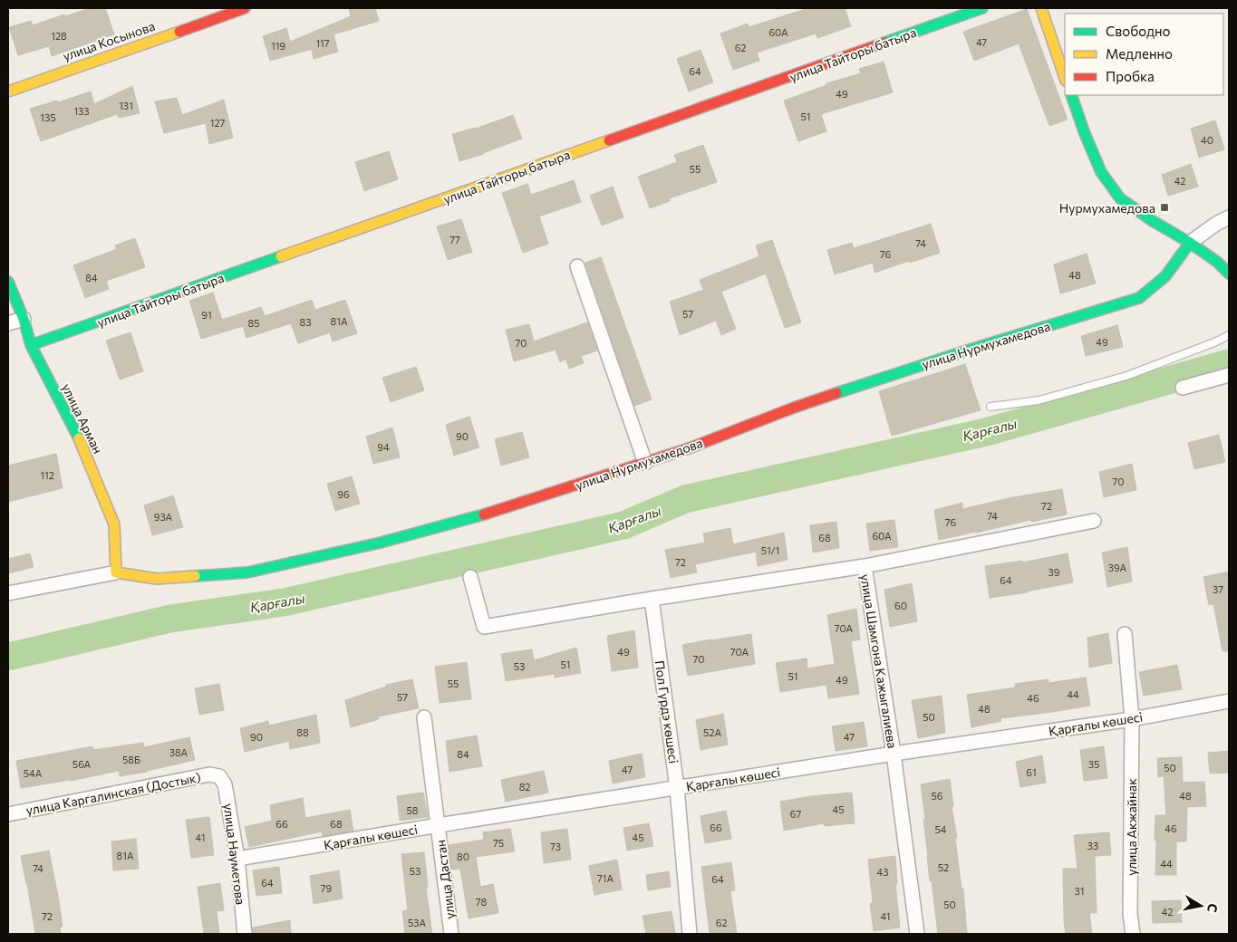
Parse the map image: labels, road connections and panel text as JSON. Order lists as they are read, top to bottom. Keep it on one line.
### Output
{"streets":{"street":["улица Косынова","улица Тайторы батыра","улица Нурмухамедова","улица Арман","улица Шамгона Кажыгалиева","Пол Гурдэ көшесі","Қарғалы көшесі","улица Каргалинская (Достык)","улица Акжайнак","улица Науметова","улица Дастан"]},"crossings":[["улица Тайторы батыра","улица Арман"],["улица Нурмухамедова","улица Арман"],["улица Шамгона Кажыгалиева","Қарғалы көшесі"],["Пол Гурдэ көшесі","Қарғалы көшесі"],["Қарғалы көшесі","улица Акжайнак"],["Қарғалы көшесі","улица Науметова"],["Қарғалы көшесі","улица Дастан"],["улица Каргалинская (Достык)","улица Науметова"]],"water":["Қарғалы"],"places":{"transit":["Нурмухамедова"]},"house_numbers":["60А","128","47","117","119","62","64","49","131","133","51","135","127","40","55","42","77","74","76","48","84","57","91","81А","83","85","49","70","90","94","112","70","96","72","74","93А","76","60А","68","51/1","72","39А","39","64","37","60","70А","49","70А","70","51","53","51","49","55","44","57","46","48","50","88","52А","90","47","38А","84","58Б","56А","35","50","47","61","54А","82","56","48","45","58","67","66","68","66","46","54","41","45","75","33","73","81А","80","44","52","74","53","43","71А","64","64","79","31","78","50","42","72","41","53А","62"],"legend":["Свободно","Медленно","Пробка"],"north":"right"}
